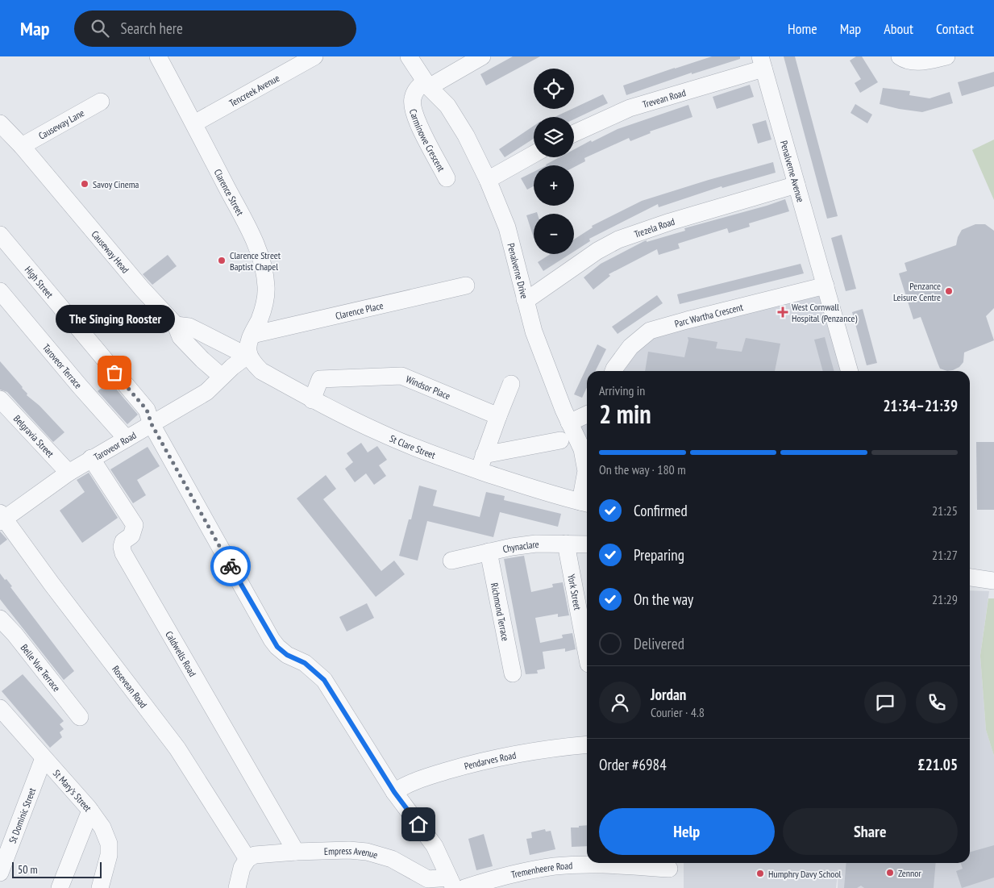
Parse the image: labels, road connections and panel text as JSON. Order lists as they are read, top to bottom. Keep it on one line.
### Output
{"streets":{"street":["Tencreek Avenue","Trevean Road","Causeway Lane","Carminowe Crescent","Penalverne Avenue","Clarence Street","Trezela Road","Causeway Head","Penalverne Drive","High Street","Clarence Place","Parc Wartha Crescent","Taroveor Terrace","Windsor Place","Belgravia Street","Taroveor Road","St Clare Street","Chynaclare","York Street","Richmond Terrace","Caldwells Road","Belle Vue Terrace","Rosevean Road","Pendarves Road","St Mary's Street","St Dominic Street","Empress Avenue","Tremenheere Road"]},"crossings":[["Tencreek Avenue","Clarence Street"],["Trevean Road","Penalverne Avenue"],["Causeway Lane","Causeway Head"],["Carminowe Crescent","Penalverne Drive"],["Penalverne Avenue","Trezela Road"],["Penalverne Avenue","Parc Wartha Crescent"],["Clarence Street","Clarence Place"],["Clarence Street","Taroveor Road"],["Clarence Street","St Clare Street"],["Trezela Road","Penalverne Drive"],["Causeway Head","Taroveor Road"],["Penalverne Drive","St Clare Street"],["High Street","Taroveor Road"],["High Street","Pendarves Road"],["High Street","Empress Avenue"],["Taroveor Terrace","Taroveor Road"],["Windsor Place","St Clare Street"],["Belgravia Street","Taroveor Road"],["Taroveor Road","St Clare Street"],["Taroveor Road","Caldwells Road"],["Taroveor Road","Rosevean Road"],["Chynaclare","York Street"],["Chynaclare","Richmond Terrace"],["Caldwells Road","Empress Avenue"],["Rosevean Road","Empress Avenue"],["St Mary's Street","St Dominic Street"]],"places":{"other":["Savoy Cinema","Clarence Street Baptist Chapel","Penzance Leisure Centre","The Singing Rooster","Zennor","Humphry Davy School"],"health":["West Cornwall Hospital (Penzance)"]},"scale_bar":"50 m","page":{"header":"Map","search":"Search here","nav":["Home","Map","About","Contact"],"map_buttons":["+","−"],"bubble":"The Singing Rooster","heading":["2 min","Arriving in","21:34–21:39"],"panel":["Jordan","Courier · 4.8","Order #6984","£21.05"],"bar":"On the way · 180 m","list":[["Confirmed","21:25"],["Preparing","21:27"],["On the way","21:29"],"Delivered"],"buttons":["Help","Share"],"scale":"50 m"}}
